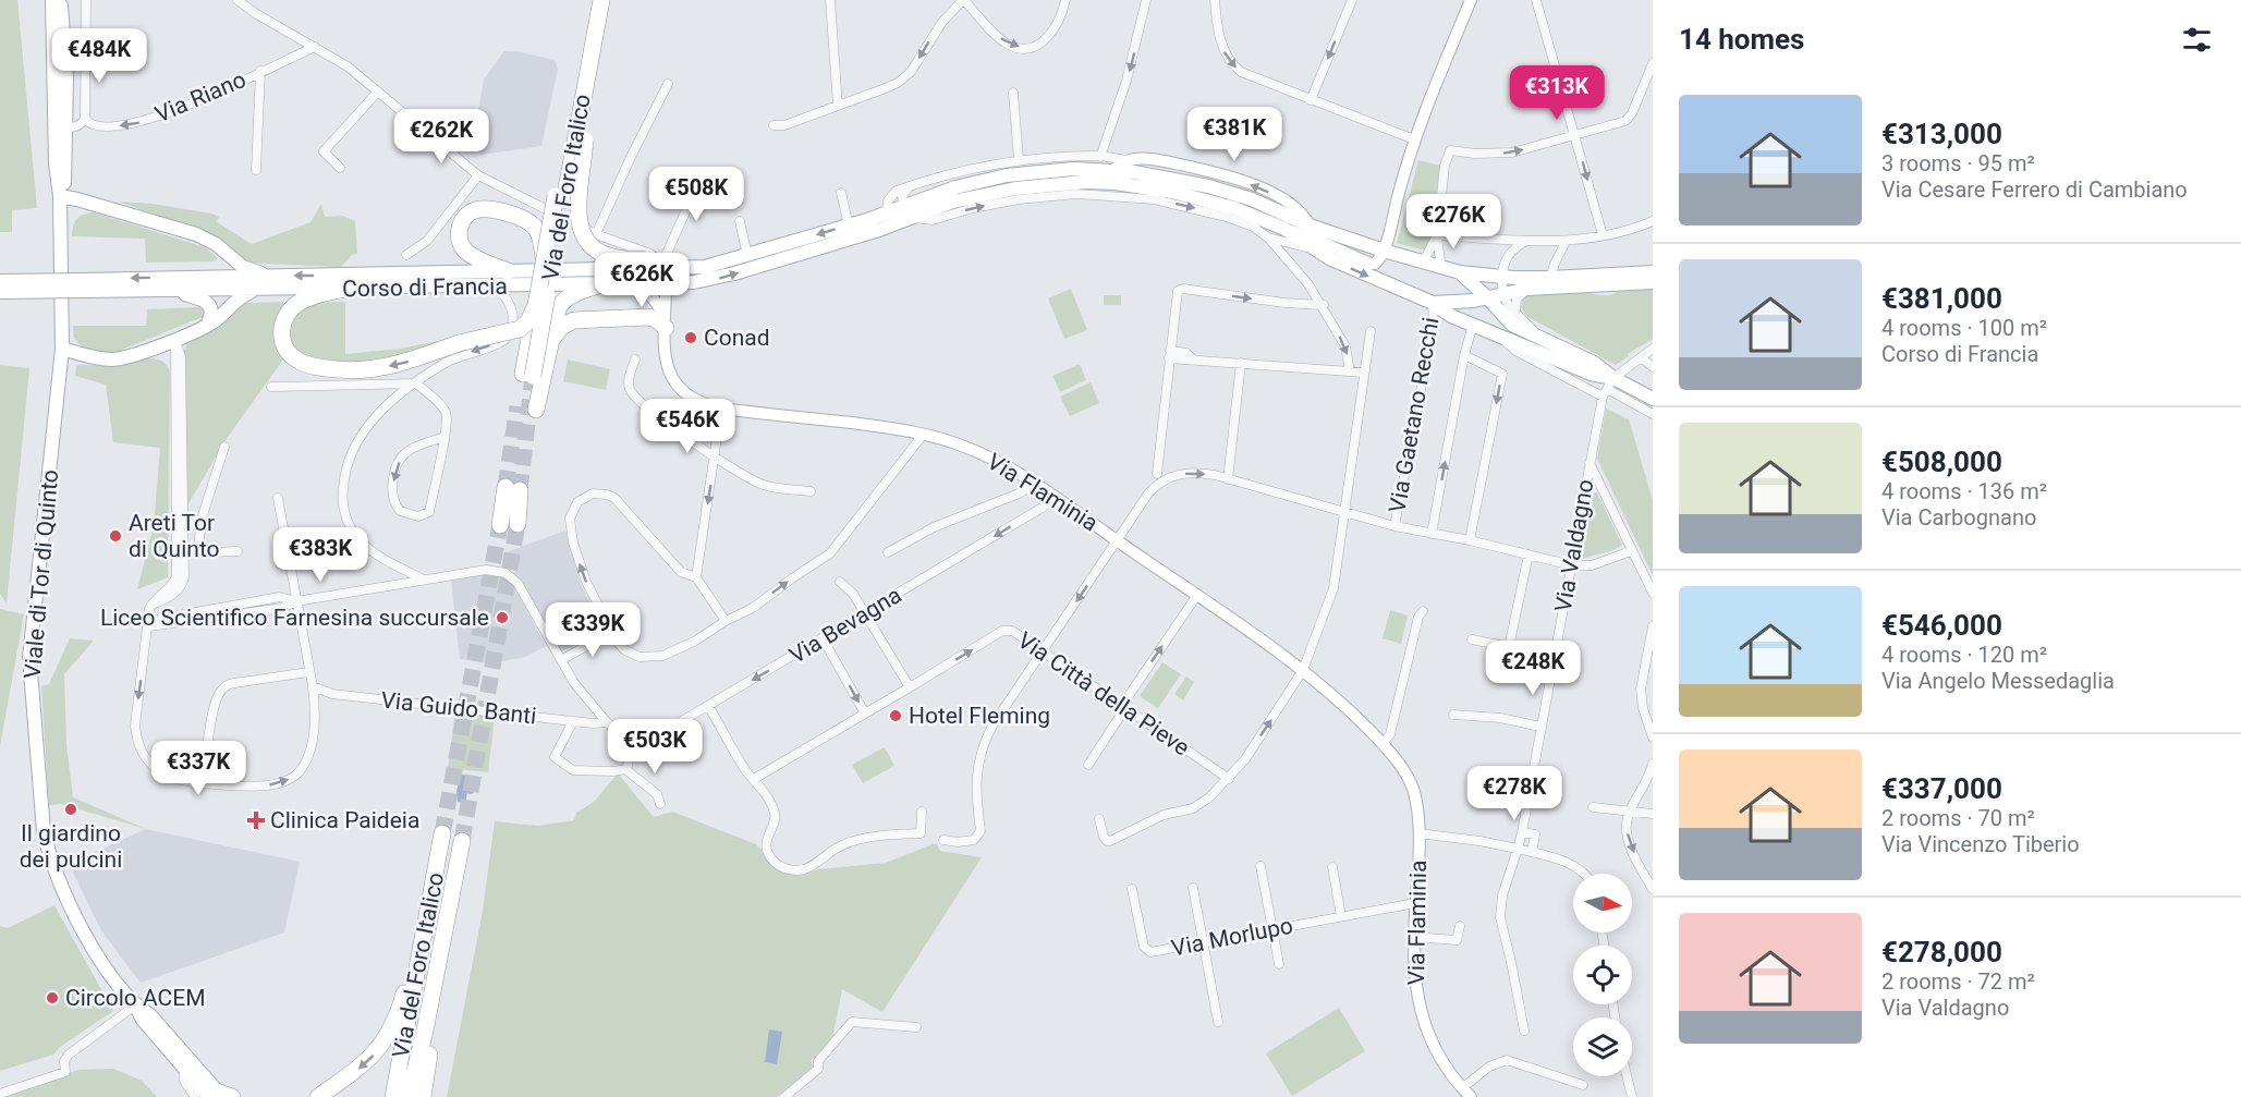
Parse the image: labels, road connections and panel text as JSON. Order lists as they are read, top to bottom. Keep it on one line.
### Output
{"streets":{"highway":["Via del Foro Italico"],"main road":["Corso di Francia","Viale di Tor di Quinto"],"street":["Via Riano","Via Gaetano Recchi","Via Flaminia","Via Valdagno","Via Bevagna","Via Città della Pieve","Via Guido Banti","Via Morlupo"]},"crossings":[["Corso di Francia","Via Gaetano Recchi"],["Corso di Francia","Via Flaminia"],["Corso di Francia","Via Valdagno"],["Via Flaminia","Via Bevagna"],["Via Flaminia","Via Morlupo"]],"one_way":["Via Riano"],"places":{"other":["Conad","Areti Tor di Quinto","Liceo Scientifico Farnesina succursale","Hotel Fleming","Il giardino dei pulcini","Circolo ACEM"],"health":["Clinica Paideia"]},"north":"right","page":{"heading":"14 homes","price":["€484K","€313K","€381K","€262K","€508K","€276K","€626K","€546K","€383K","€339K","€248K","€503K","€337K","€278K"],"list":[{"name":"€313,000","note":"3 rooms · 95 m² · Via Cesare Ferrero di Cambiano"},{"name":"€381,000","note":"4 rooms · 100 m² · Corso di Francia"},{"name":"€508,000","note":"4 rooms · 136 m² · Via Carbognano"},{"name":"€546,000","note":"4 rooms · 120 m² · Via Angelo Messedaglia"},{"name":"€337,000","note":"2 rooms · 70 m² · Via Vincenzo Tiberio"},{"name":"€278,000","note":"2 rooms · 72 m² · Via Valdagno"}]}}
